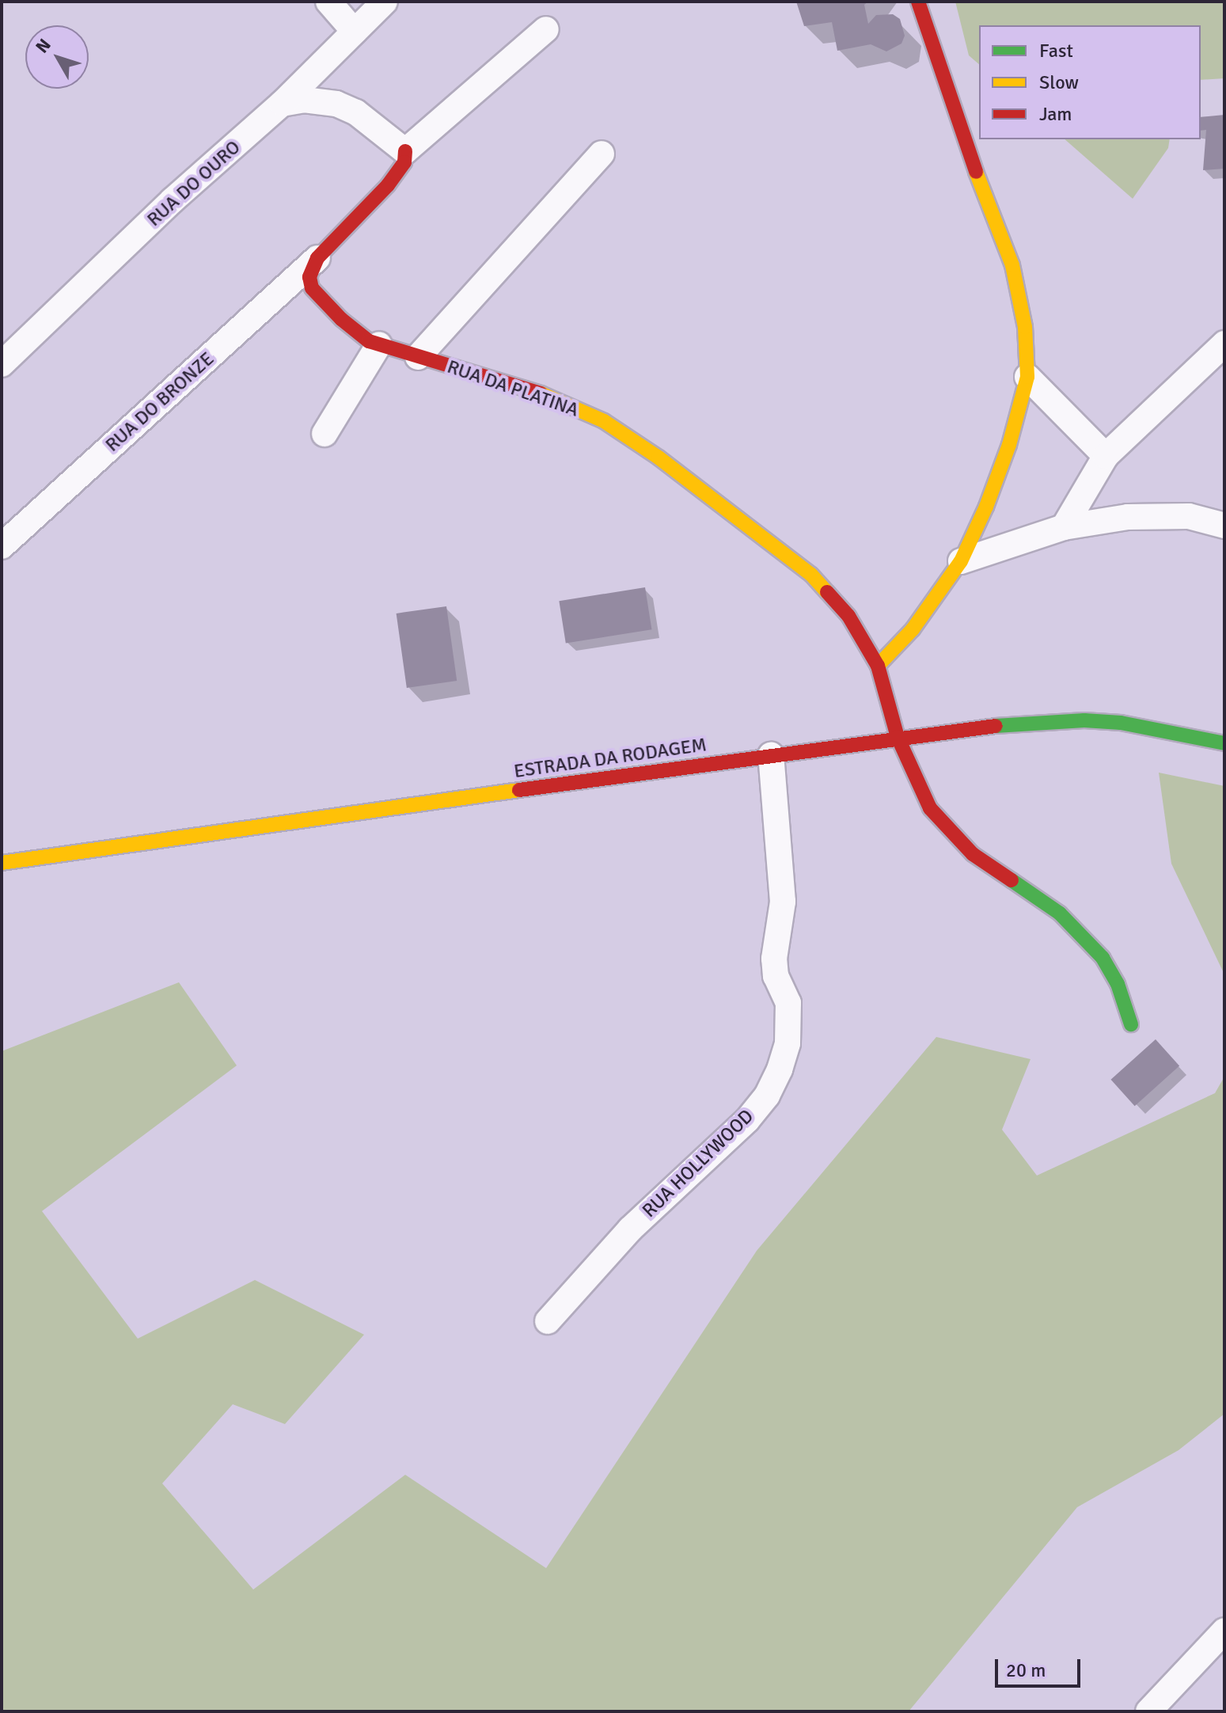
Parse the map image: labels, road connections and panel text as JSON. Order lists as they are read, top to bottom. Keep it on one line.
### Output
{"streets":{"street":["RUA DO OURO","RUA DA PLATINA","RUA DO BRONZE","ESTRADA DA RODAGEM","RUA HOLLYWOOD"]},"crossings":[["RUA DA PLATINA","RUA DO BRONZE"],["RUA DA PLATINA","ESTRADA DA RODAGEM"],["ESTRADA DA RODAGEM","RUA HOLLYWOOD"]],"legend":["Fast","Slow","Jam"],"scale_bar":"20 m","north":"top left"}
